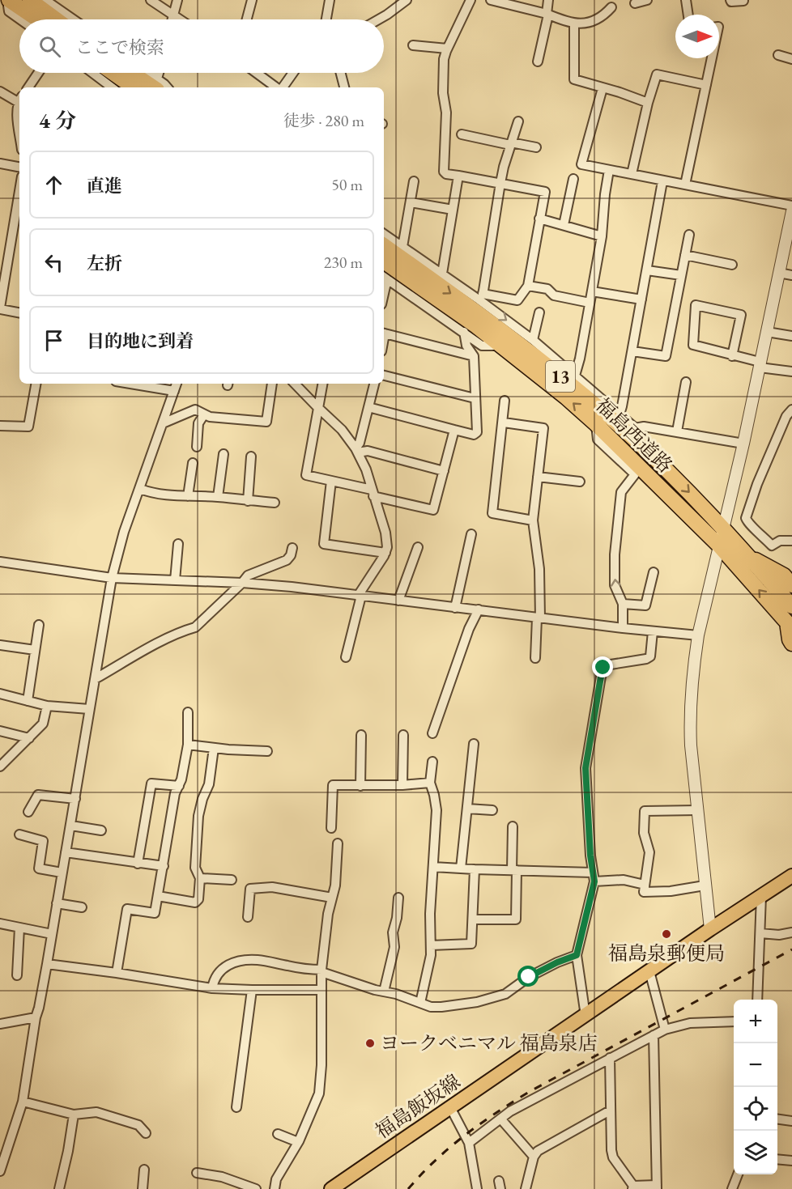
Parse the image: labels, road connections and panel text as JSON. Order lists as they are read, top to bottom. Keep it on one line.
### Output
{"streets":{"highway":["13","福島西道路"],"main road":["福島飯坂線"]},"places":["福島泉郵便局","ヨークベニマル 福島泉店"],"north":"right","page":{"search":"ここで検索","heading":["4 分","徒歩 · 280 m"],"list":[["直進","50 m"],["左折","230 m"],"目的地に到着"],"map_buttons":["+","−"]}}
